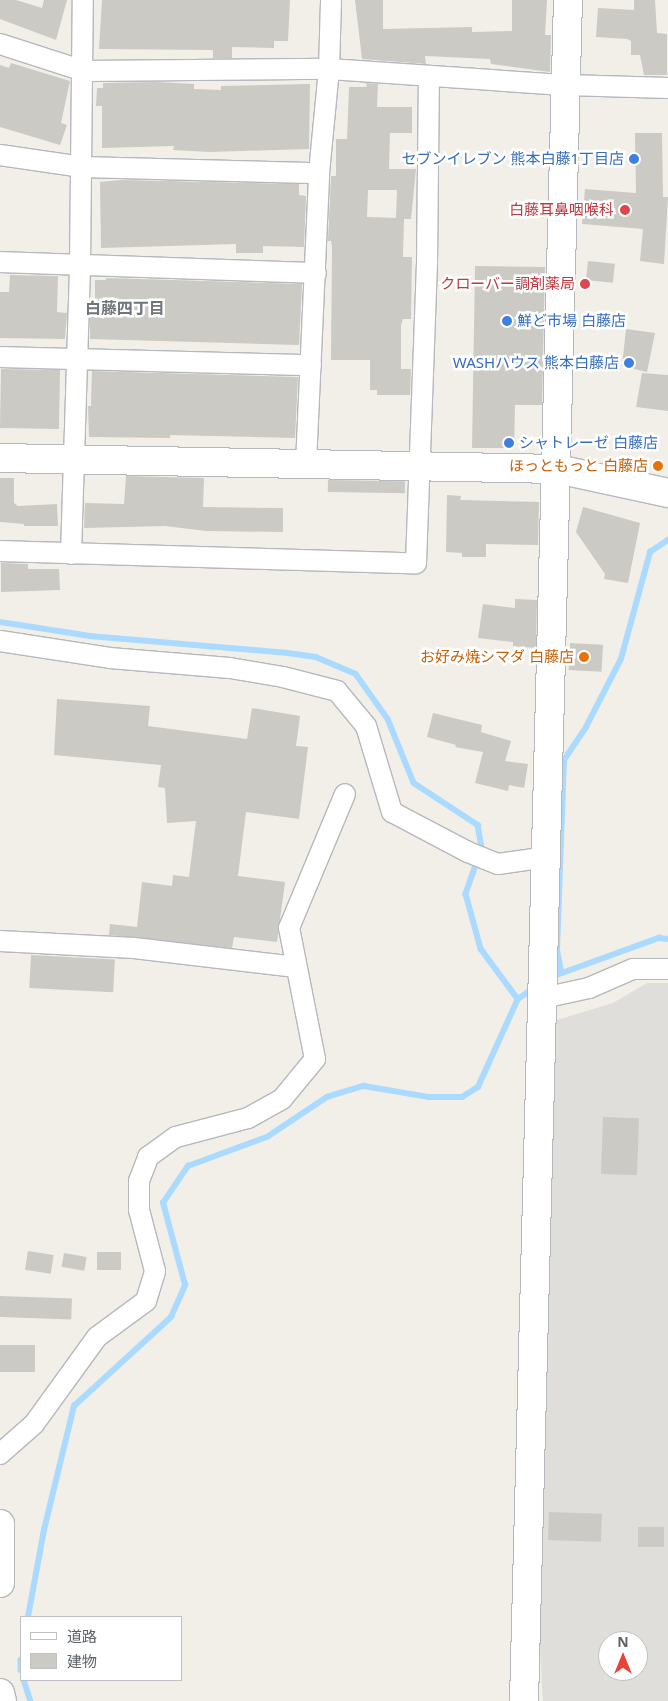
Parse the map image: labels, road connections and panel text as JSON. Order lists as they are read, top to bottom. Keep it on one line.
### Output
{"districts":["白藤四丁目"],"places":["セブンイレブン 熊本白藤1丁目店","白藤耳鼻咽喉科","クローバー調剤薬局","鮮ど市場 白藤店","WASHハウス 熊本白藤店","シャトレーゼ 白藤店","ほっともっと 白藤店","お好み焼シマダ 白藤店"],"legend":["道路","建物"],"north":"top"}
